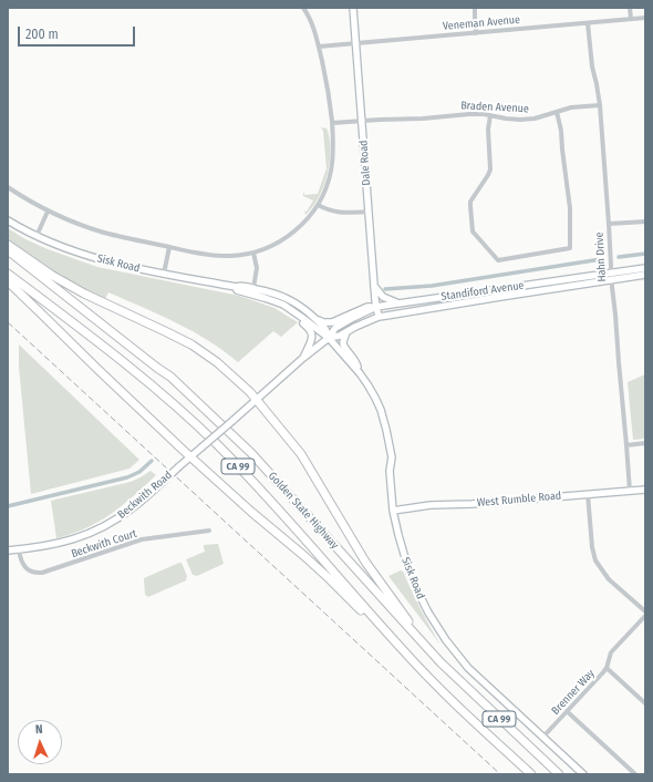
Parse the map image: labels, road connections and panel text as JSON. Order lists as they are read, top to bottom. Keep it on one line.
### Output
{"streets":{"highway":["CA 99","Golden State Highway"],"main road":["Dale Road","Sisk Road","Standiford Avenue","Beckwith Road","West Rumble Road"],"street":["Veneman Avenue","Braden Avenue","Hahn Drive","Beckwith Court","Brenner Way"]},"crossings":[["Veneman Avenue","Dale Road"],["Veneman Avenue","Hahn Drive"],["Braden Avenue","Dale Road"],["Braden Avenue","Hahn Drive"],["Dale Road","Standiford Avenue"],["Hahn Drive","Standiford Avenue"],["Hahn Drive","West Rumble Road"],["Sisk Road","Standiford Avenue"],["Sisk Road","West Rumble Road"],["Sisk Road","Brenner Way"],["Standiford Avenue","Beckwith Road"],["Beckwith Road","Beckwith Court"]],"scale_bar":"200 m","north":"top"}
